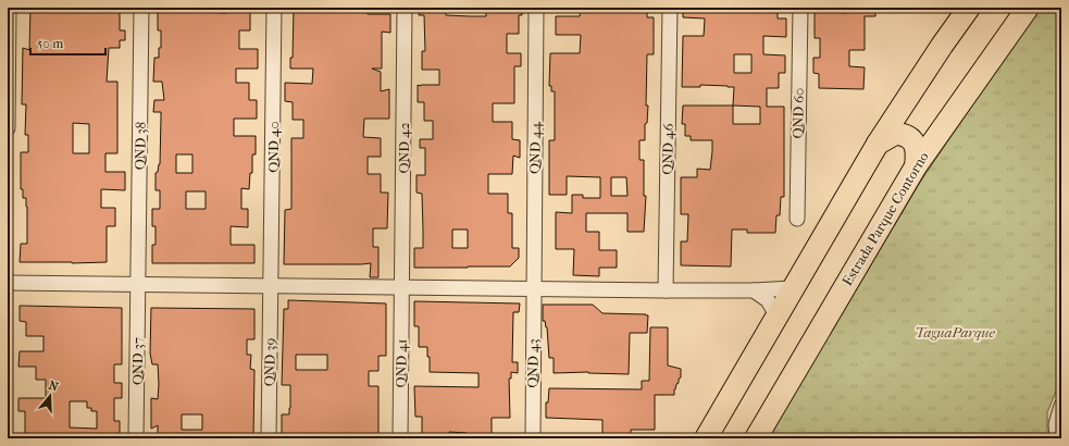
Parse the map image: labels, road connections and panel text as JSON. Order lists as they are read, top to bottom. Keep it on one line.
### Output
{"streets":{"highway":["Estrada Parque Contorno"],"street":["QND 60","QND 38","QND 40","QND 42","QND 44","QND 46","QND 37","QND 39","QND 41","QND 43"]},"crossings":[["QND 38","QND 37"],["QND 40","QND 39"],["QND 42","QND 41"],["QND 44","QND 43"]],"parks":["TaguaParque"],"scale_bar":"50 m","north":"top"}
